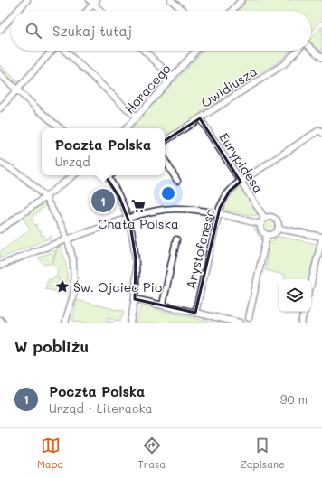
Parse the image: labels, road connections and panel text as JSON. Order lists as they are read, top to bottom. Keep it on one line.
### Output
{"streets":{"street":["Owidiusza","Horacego","Eurypidesa","Arystofanesa"]},"crossings":[["Owidiusza","Eurypidesa"],["Eurypidesa","Arystofanesa"]],"places":{"supermarket":["Chata Polska"],"place":["Św. Ojciec Pio"]},"page":{"search":"Szukaj tutaj","popup":["Poczta Polska","Urząd"],"pins":"1","heading":"W pobliżu","list":[{"mark":"1","name":"Poczta Polska","note":"Urząd · Literacka","value":"90 m"}],"nav":["Mapa","Trasa","Zapisane"]}}
